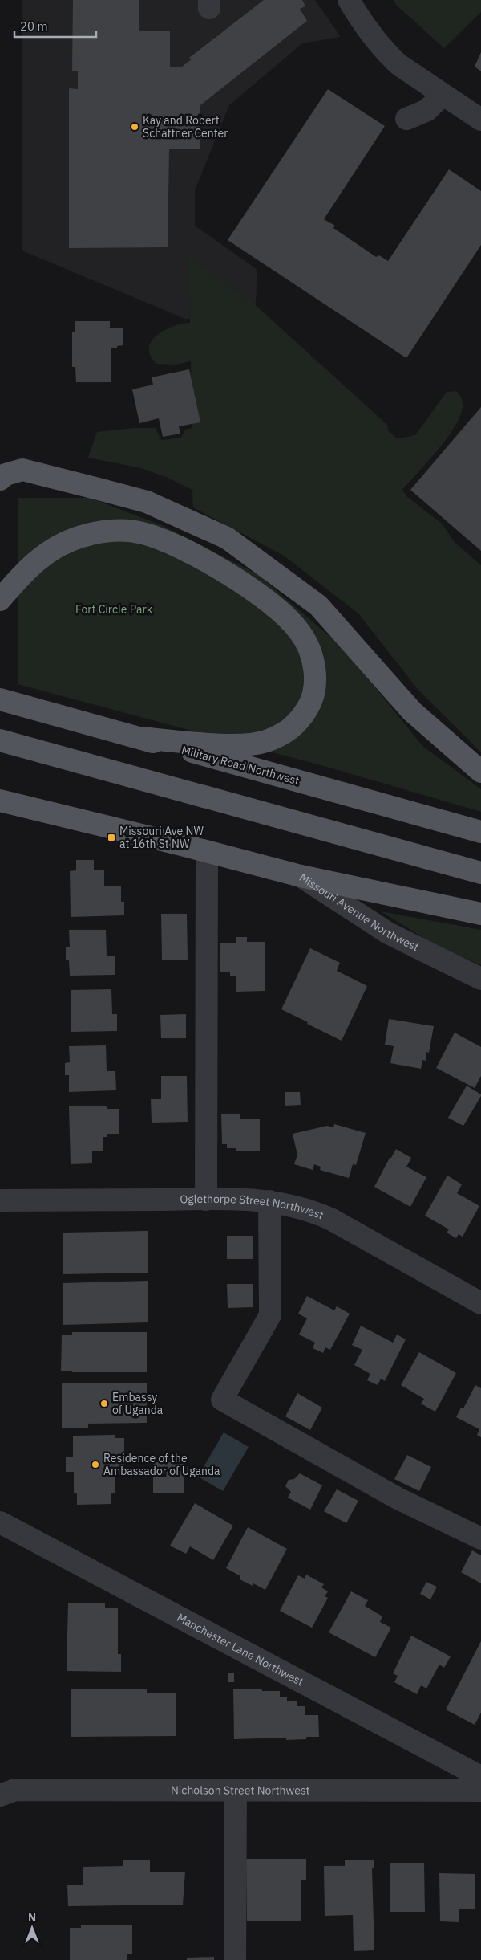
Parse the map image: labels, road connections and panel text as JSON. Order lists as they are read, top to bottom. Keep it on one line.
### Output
{"streets":{"main road":["Military Road Northwest","Missouri Avenue Northwest"],"street":["Oglethorpe Street Northwest","Manchester Lane Northwest","Nicholson Street Northwest"]},"parks":["Fort Circle Park"],"places":{"other":["Kay and Robert Schattner Center","Embassy of Uganda","Residence of the Ambassador of Uganda"],"transit":["Missouri Ave NW at 16th St NW"]},"scale_bar":"20 m","north":"top"}
